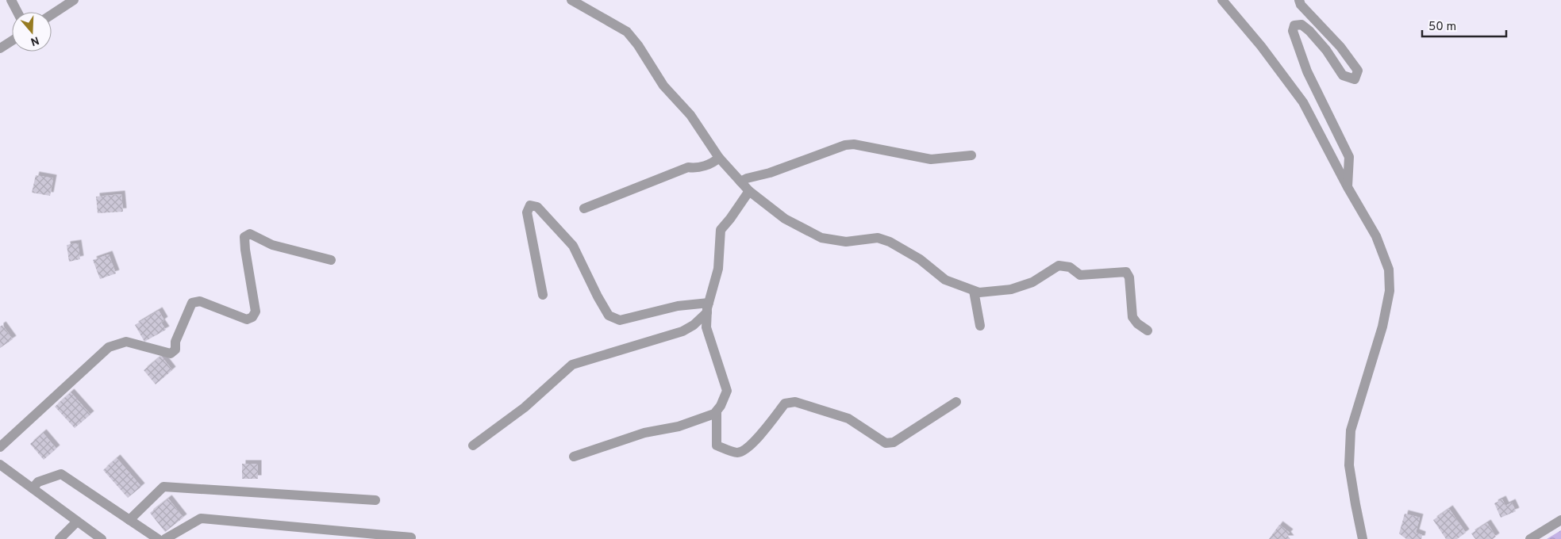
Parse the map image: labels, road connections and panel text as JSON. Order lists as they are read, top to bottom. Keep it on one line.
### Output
{"scale_bar":"50 m","north":"bottom"}
